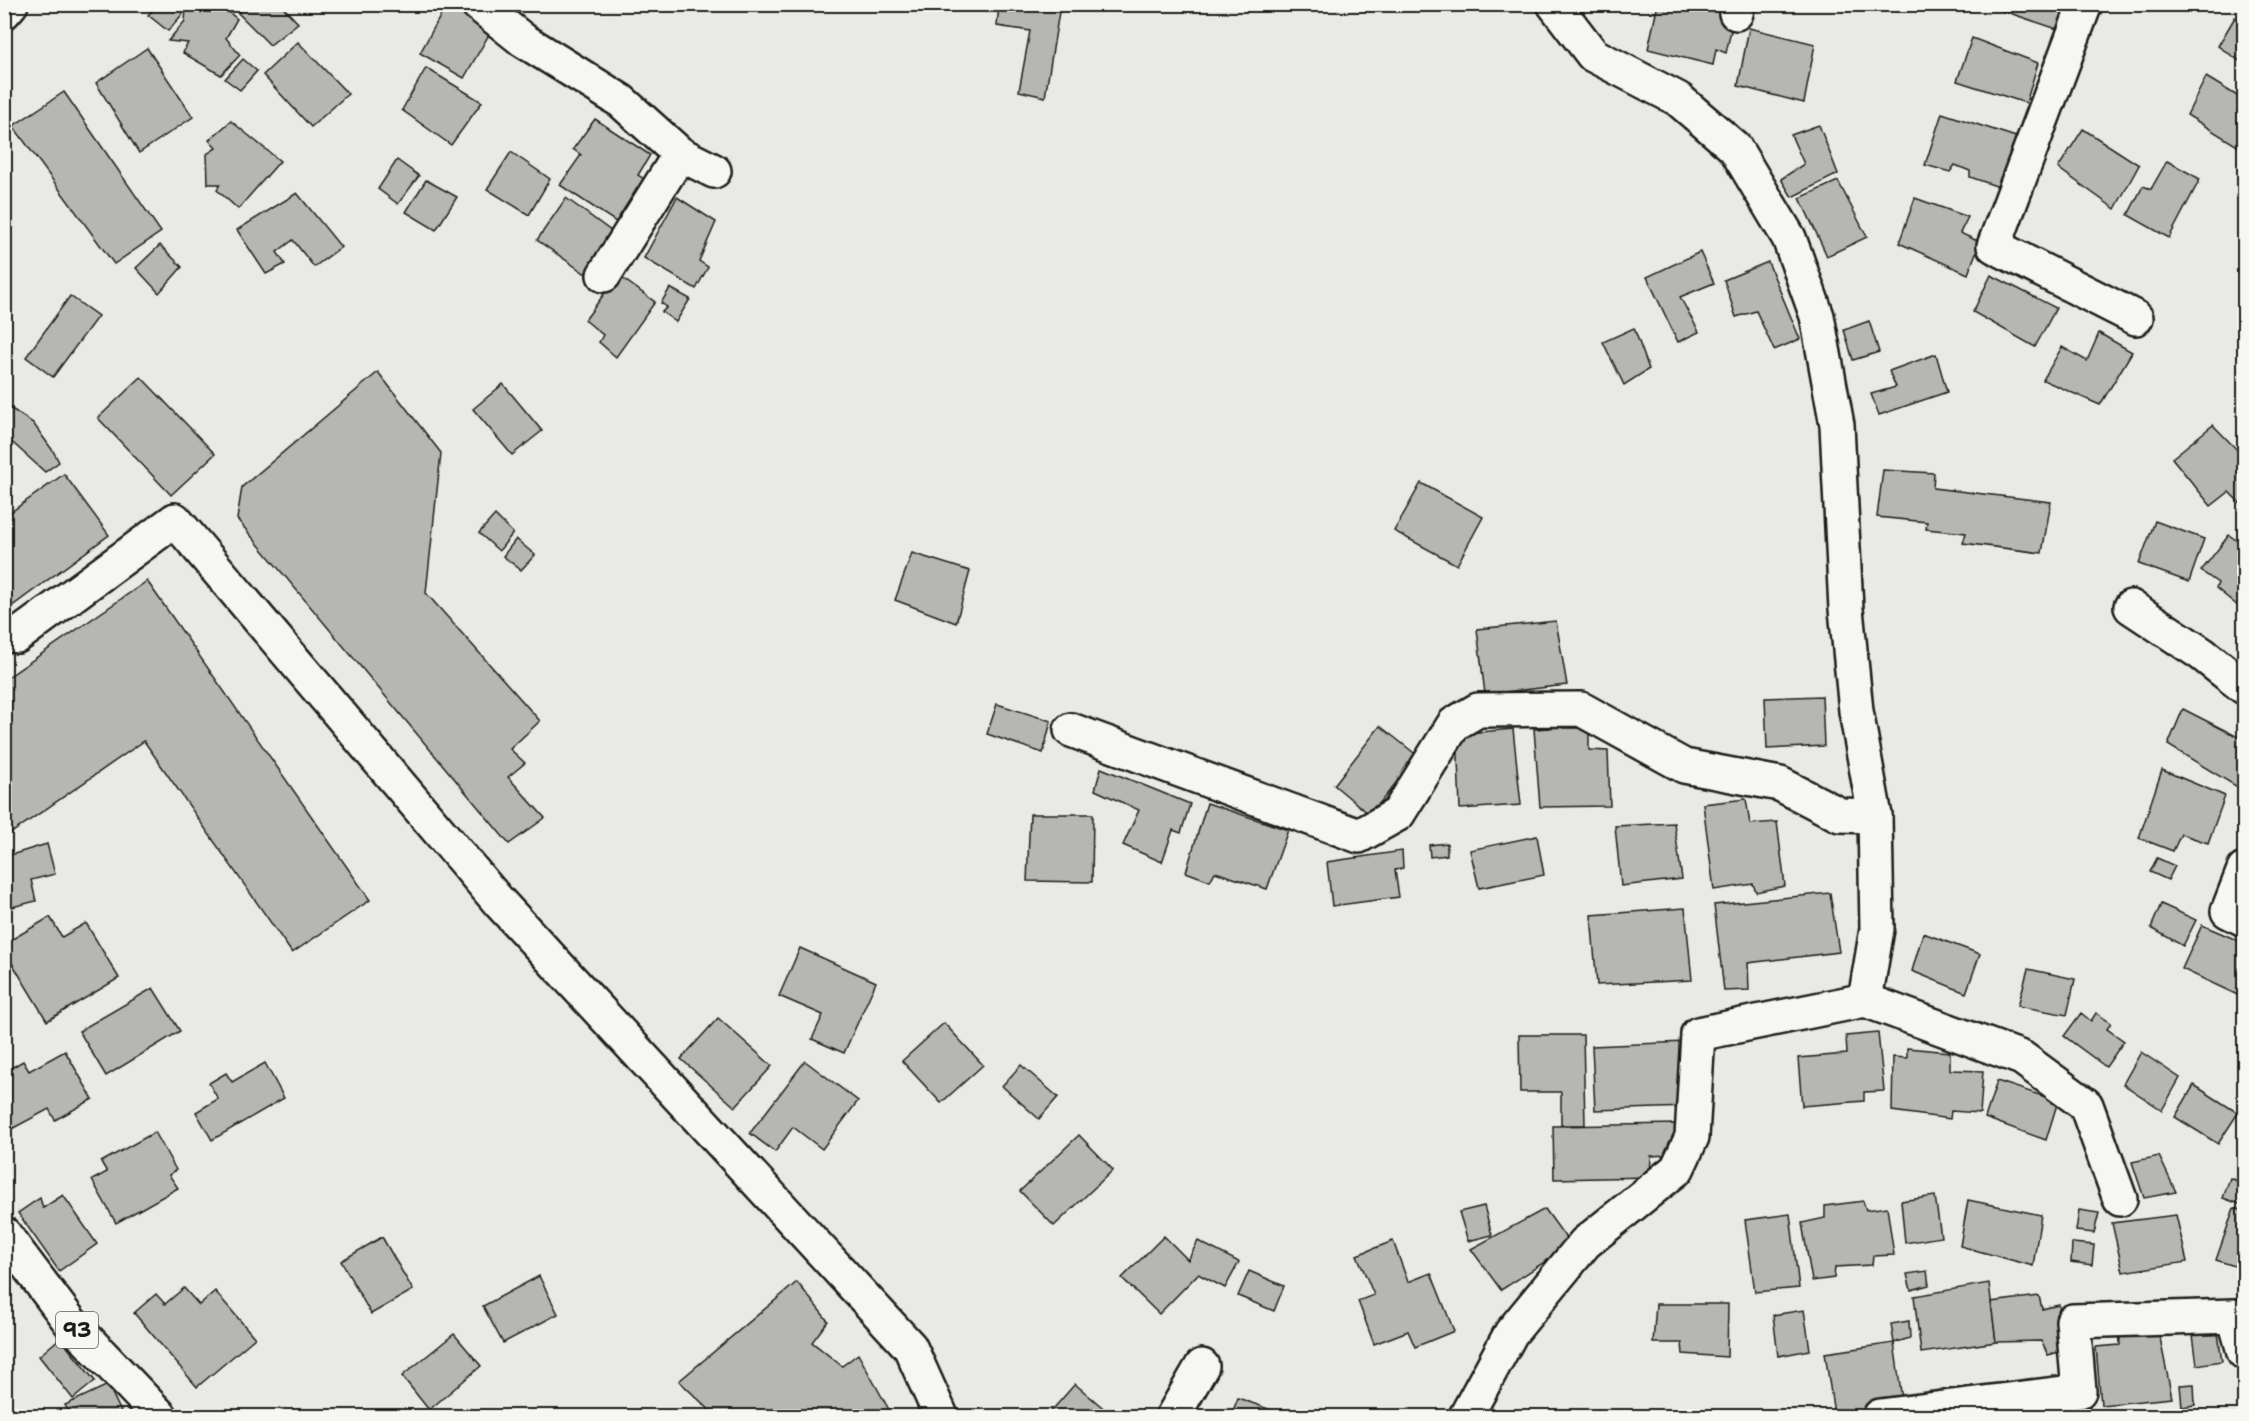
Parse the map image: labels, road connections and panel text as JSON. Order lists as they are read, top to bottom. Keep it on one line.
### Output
{"streets":{"street":["93"]}}
